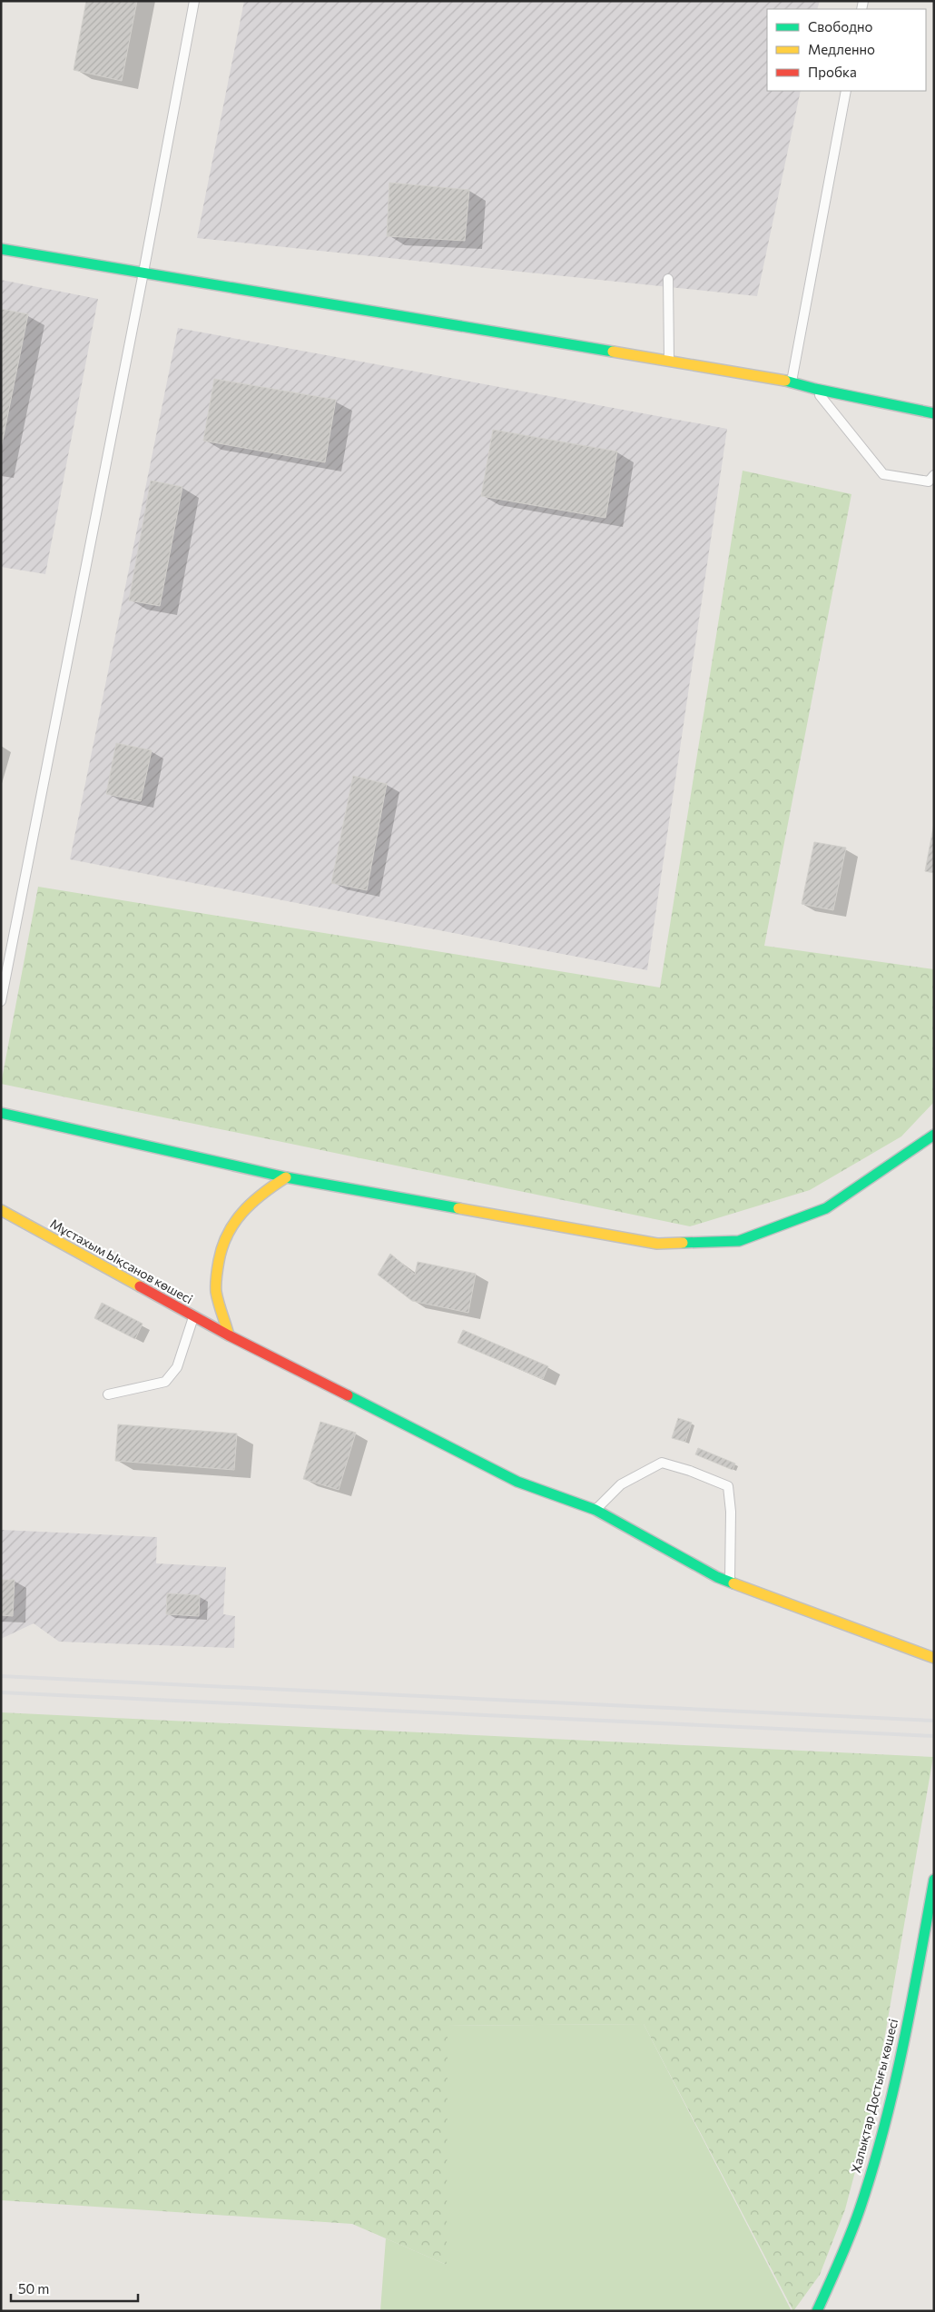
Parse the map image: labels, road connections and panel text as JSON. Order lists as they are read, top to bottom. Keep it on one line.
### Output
{"streets":{"main road":["Мұстахым Ықсанов көшесі","Халықтар Достығы көшесі"]},"legend":["Свободно","Медленно","Пробка"],"scale_bar":"50 m"}
